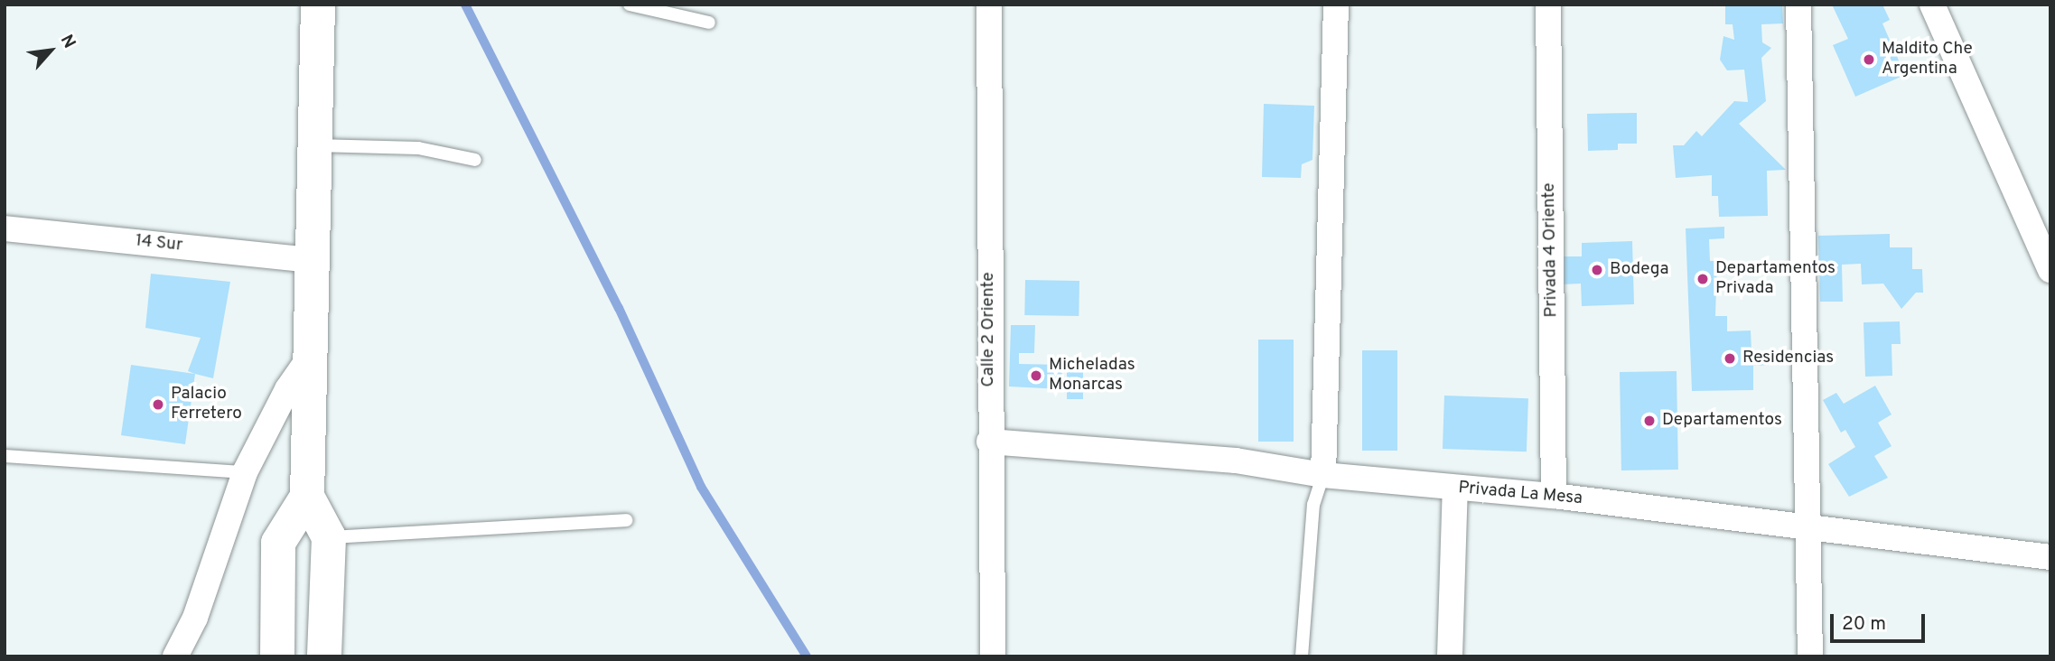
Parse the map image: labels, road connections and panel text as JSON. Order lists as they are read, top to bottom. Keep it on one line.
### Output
{"streets":{"street":["14 Sur","Privada 4 Oriente","Calle 2 Oriente","Privada La Mesa"]},"crossings":[["Privada 4 Oriente","Privada La Mesa"],["Calle 2 Oriente","Privada La Mesa"]],"places":["Maldito Che Argentina","Bodega","Departamentos Privada","Residencias","Micheladas Monarcas","Palacio Ferretero","Departamentos"],"scale_bar":"20 m","north":"top right"}
